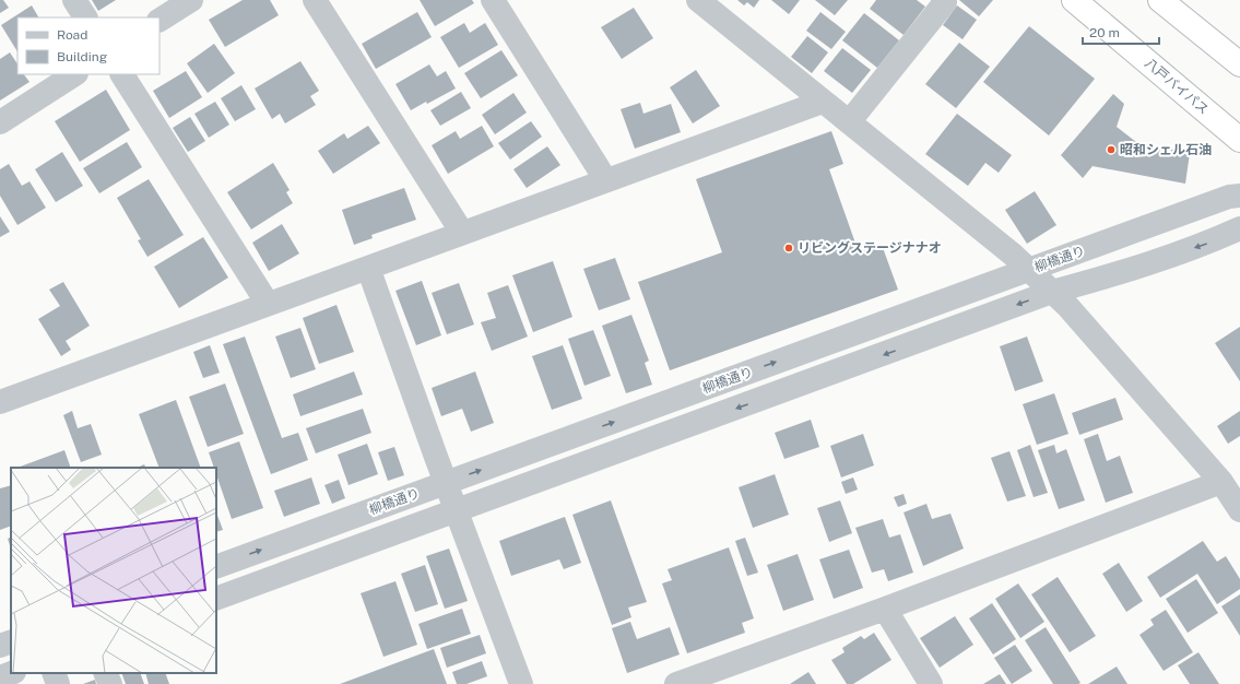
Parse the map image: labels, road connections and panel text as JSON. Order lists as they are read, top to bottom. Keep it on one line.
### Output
{"streets":{"highway":["八戸バイパス"],"street":["柳橋通り"]},"places":["昭和シェル石油","リビングステージナナオ"],"legend":["Road","Building"],"scale_bar":"20 m"}
